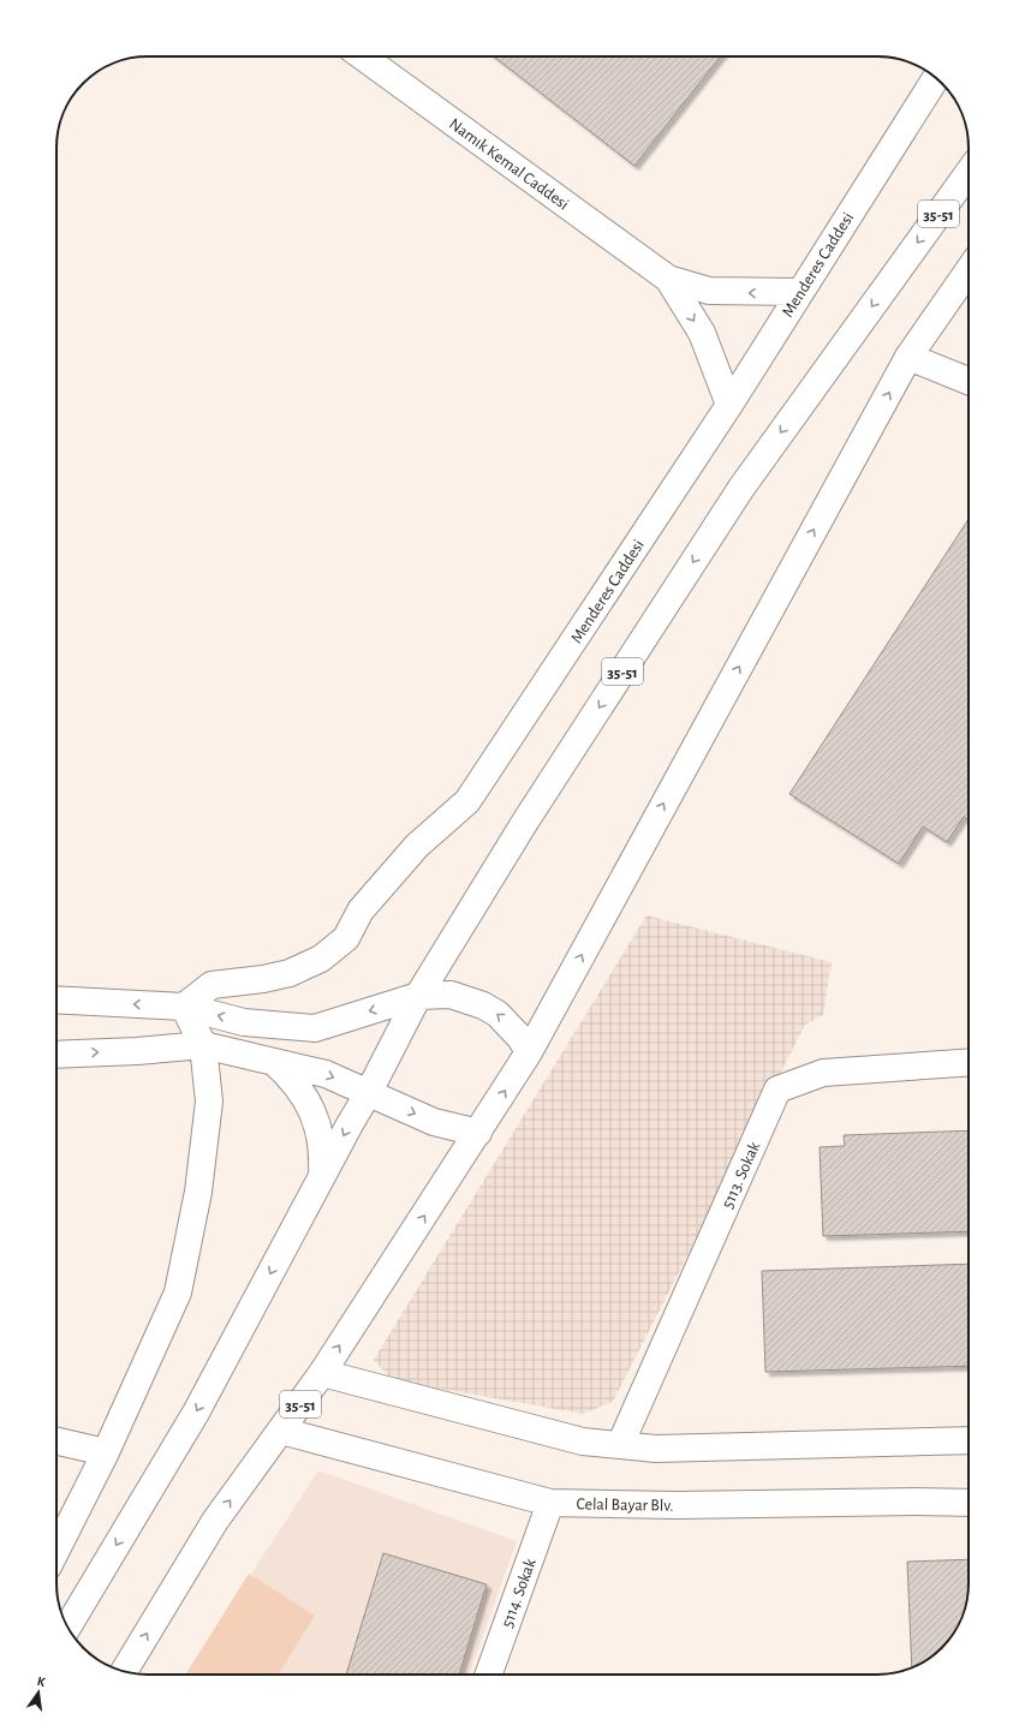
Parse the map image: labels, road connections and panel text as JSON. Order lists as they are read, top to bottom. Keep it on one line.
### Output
{"streets":{"street":["Namık Kemal Caddesi","35-51","Menderes Caddesi","5113. Sokak","Celal Bayar Blv.","5114. Sokak"]},"crossings":[["35-51","Celal Bayar Blv."],["Celal Bayar Blv.","5114. Sokak"]],"north":"top"}
